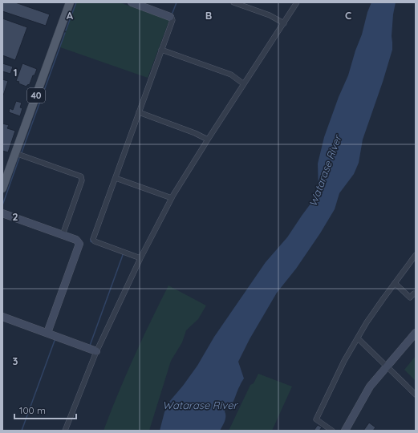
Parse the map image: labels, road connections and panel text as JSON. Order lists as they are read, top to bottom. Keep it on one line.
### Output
{"streets":{"main road":["40"]},"water":["Watarase River"],"scale_bar":"100 m","grid":{"columns":["A","B","C"],"rows":["1","2","3"]}}
